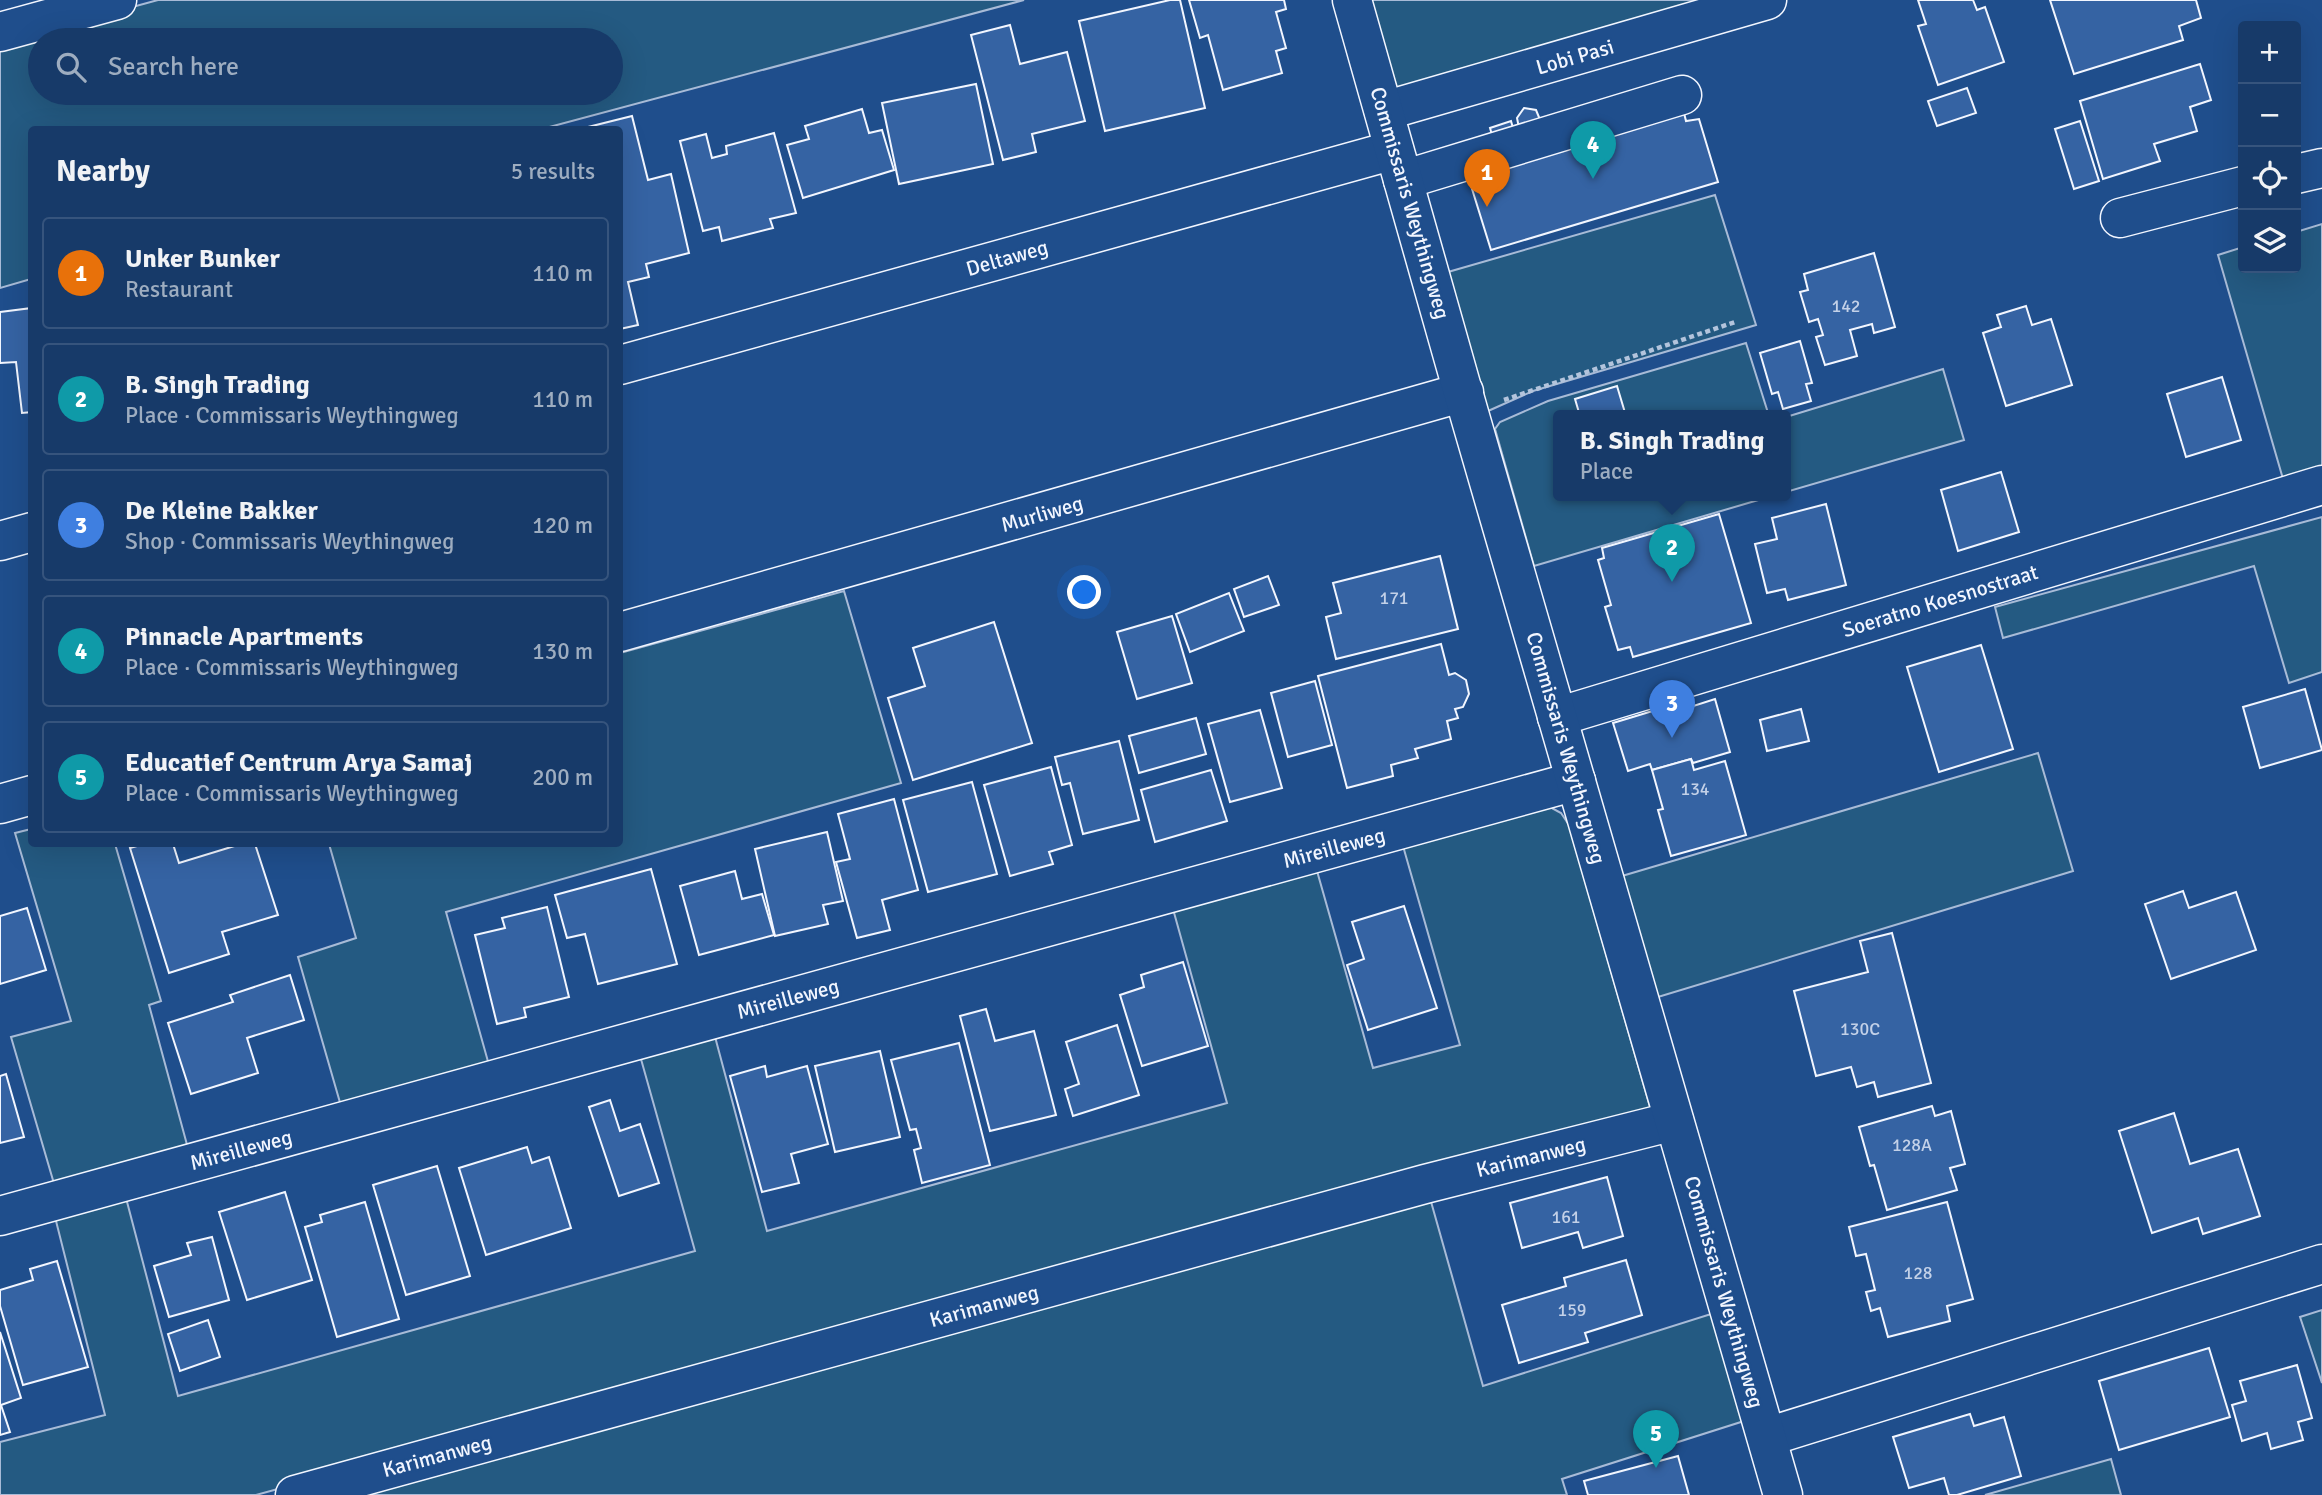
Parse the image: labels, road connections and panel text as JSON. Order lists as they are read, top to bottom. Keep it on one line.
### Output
{"streets":{"main road":["Lobi Pasi","Commissaris Weythingweg","Deltaweg","Murliweg","Soeratno Koesnostraat","Mireilleweg","Karimanweg"]},"crossings":[["Lobi Pasi","Commissaris Weythingweg"],["Commissaris Weythingweg","Deltaweg"],["Commissaris Weythingweg","Murliweg"],["Commissaris Weythingweg","Soeratno Koesnostraat"],["Commissaris Weythingweg","Mireilleweg"],["Commissaris Weythingweg","Karimanweg"]],"house_numbers":["142","171","134","130C","128A","161","128","159"],"page":{"map_buttons":["+","−"],"search":"Search here","pins":["4","1","2","3","5"],"heading":["Nearby","5 results"],"list":[{"mark":"1","name":"Unker Bunker","note":"Restaurant","value":"110 m"},{"mark":"2","name":"B. Singh Trading","note":"Place · Commissaris Weythingweg","value":"110 m"},{"mark":"3","name":"De Kleine Bakker","note":"Shop · Commissaris Weythingweg","value":"120 m"},{"mark":"4","name":"Pinnacle Apartments","note":"Place · Commissaris Weythingweg","value":"130 m"},{"mark":"5","name":"Educatief Centrum Arya Samaj","note":"Place · Commissaris Weythingweg","value":"200 m"}],"popup":["B. Singh Trading","Place"]}}
